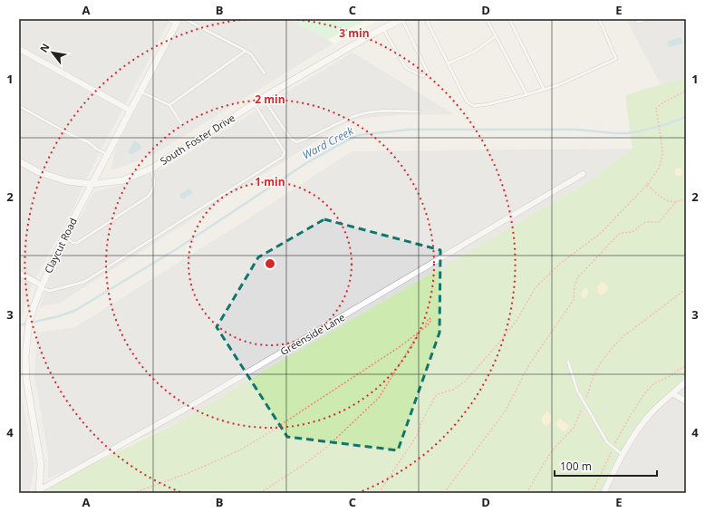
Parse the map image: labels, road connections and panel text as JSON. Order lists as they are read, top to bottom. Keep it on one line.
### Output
{"streets":{"street":["South Foster Drive","Claycut Road","Greenside Lane"]},"crossings":[["South Foster Drive","Claycut Road"],["Claycut Road","Greenside Lane"]],"water":["Ward Creek"],"scale_bar":"100 m","north":"top left","grid":{"columns":["A","B","C","D","E"],"rows":["1","2","3","4"]},"rings":["3 min","2 min","1 min"]}
